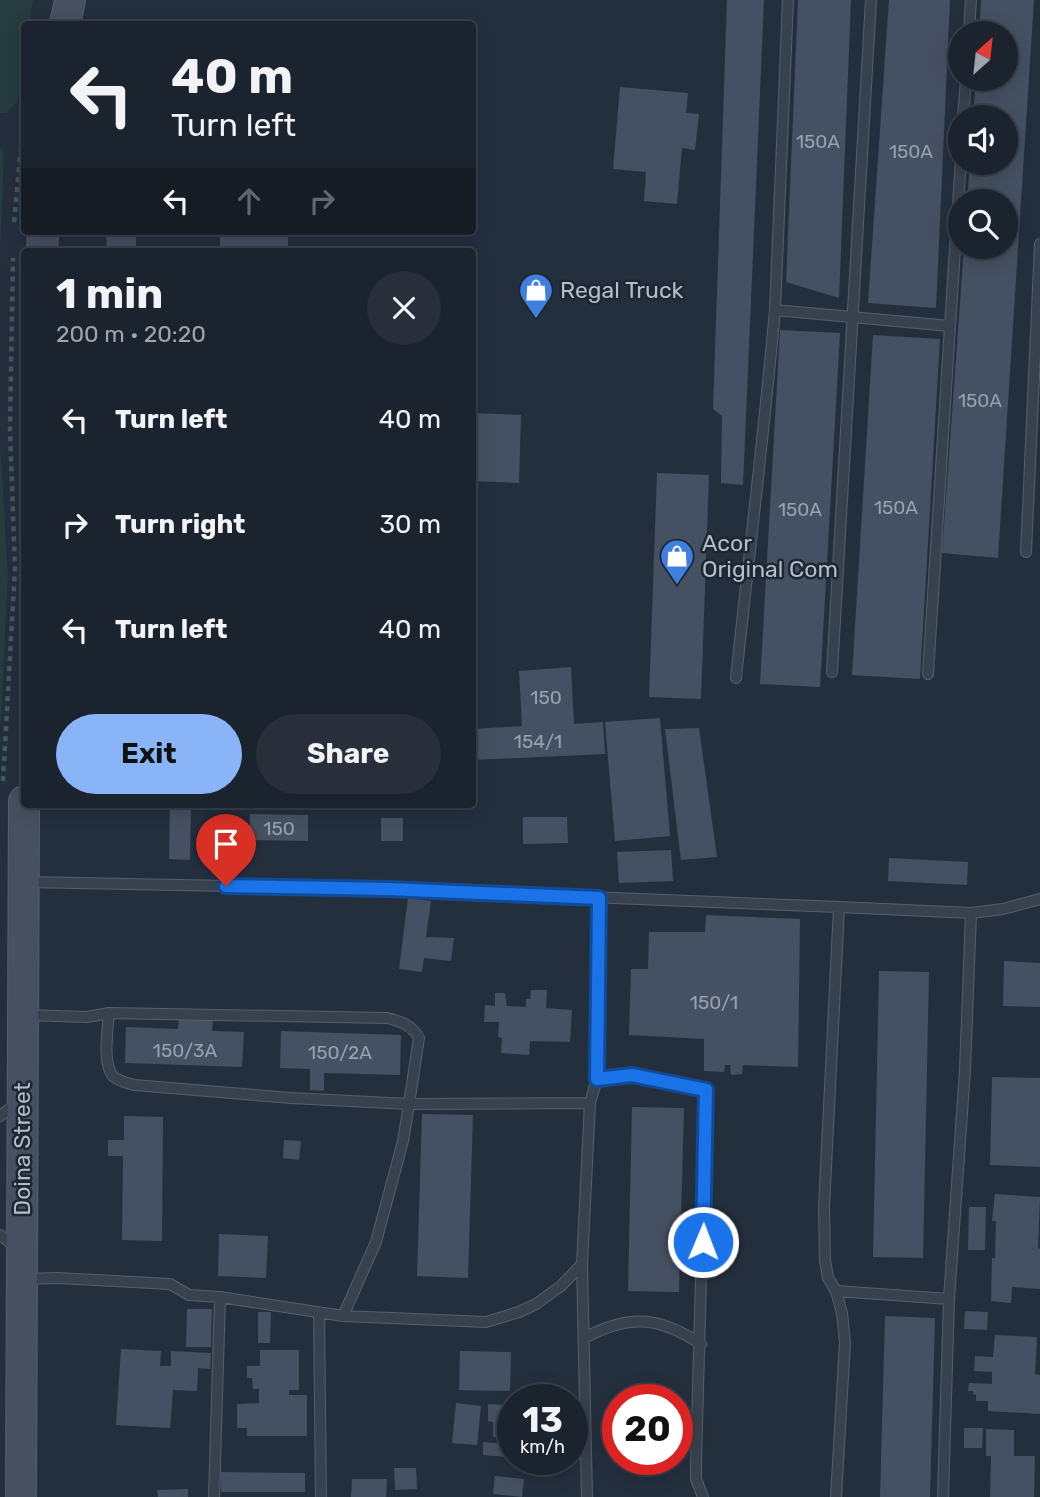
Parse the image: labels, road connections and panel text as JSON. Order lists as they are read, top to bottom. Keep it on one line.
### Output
{"streets":{"main road":["Doina Street"]},"places":{"shop":["Regal Truck","Acor Original Com"]},"house_numbers":["150A","150A","150A","150A","150A","150","154/1","150","150/1","150/3A","150/2A"],"north":"top right","page":{"turn":["40 m","Turn left"],"heading":["1 min","200 m · 20:20"],"list":[{"name":"Turn left","value":"40 m"},{"name":"Turn right","value":"30 m"},{"name":"Turn left","value":"40 m"}],"buttons":["Exit","Share"],"speed":"13 km/h","limit":"20"}}
